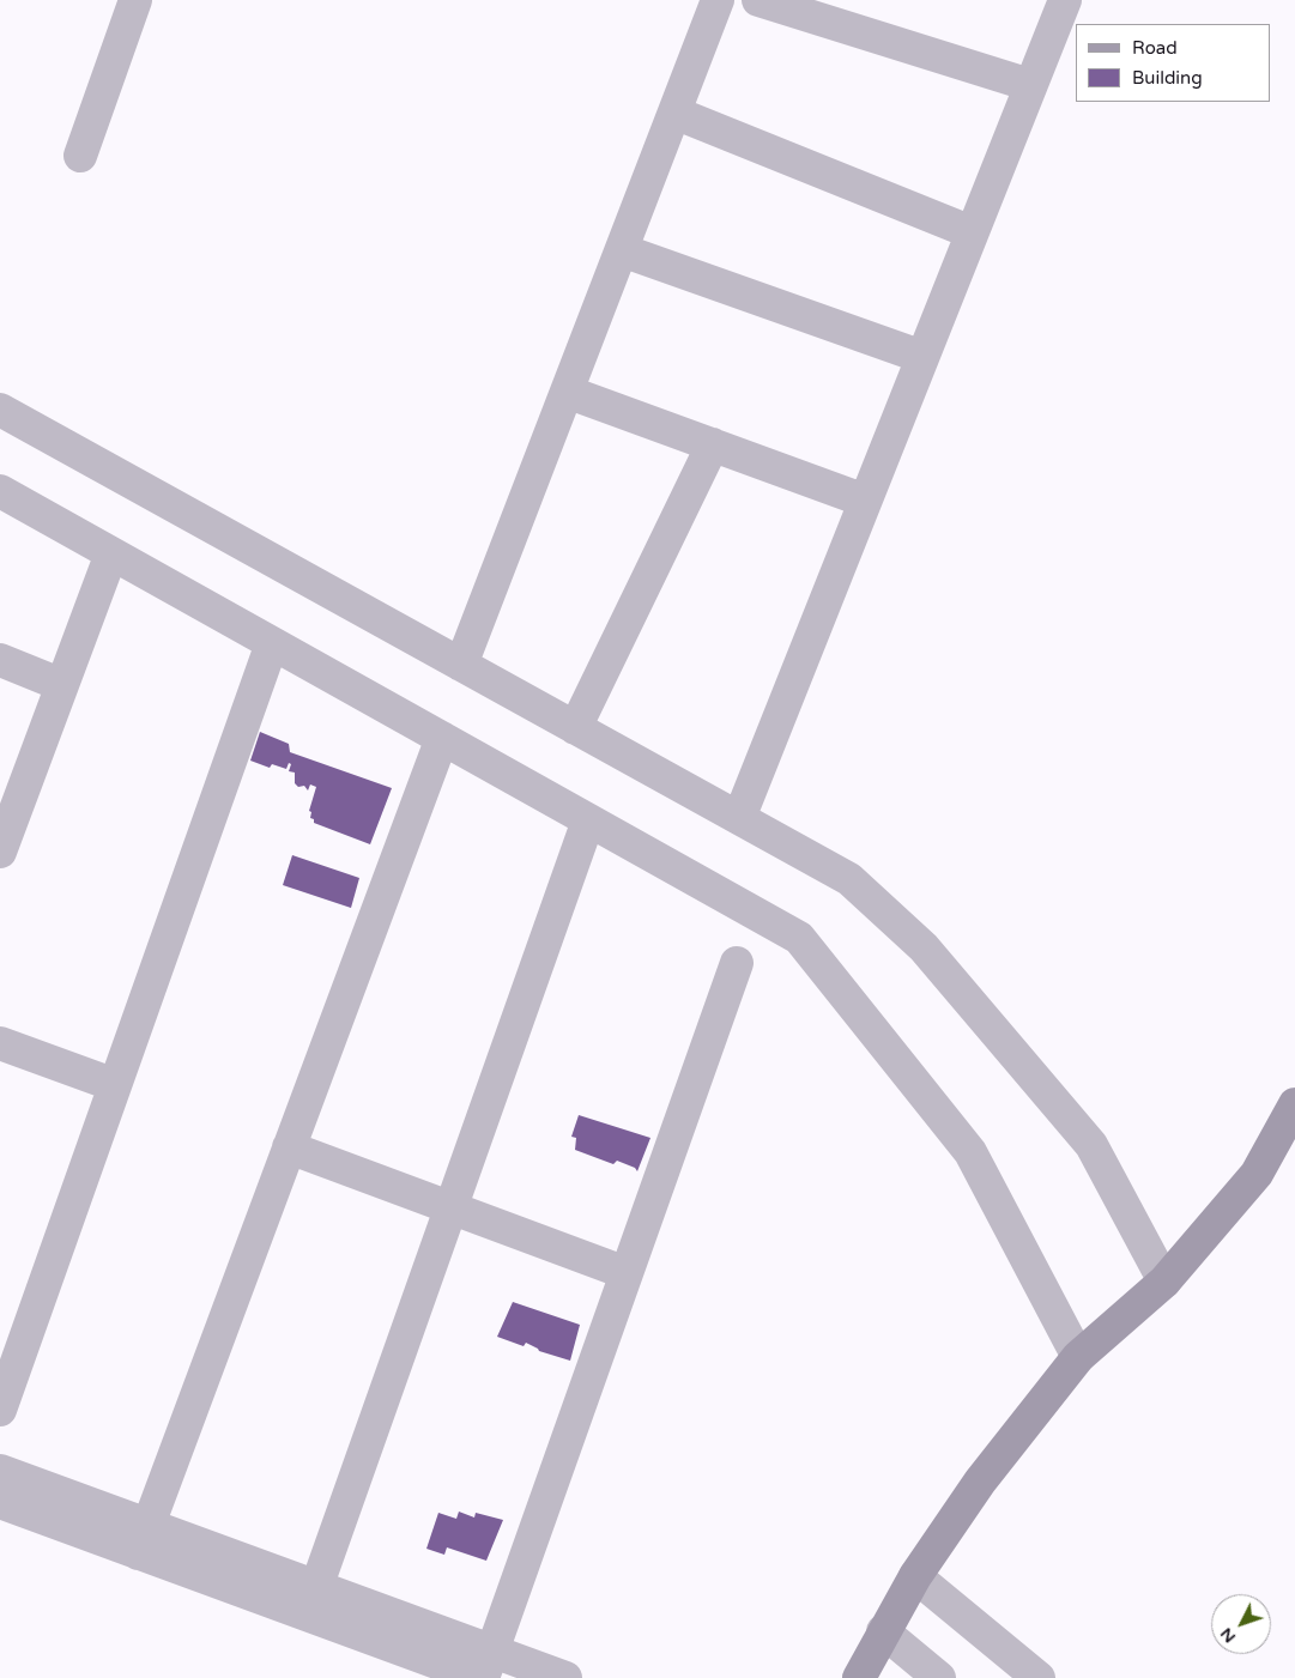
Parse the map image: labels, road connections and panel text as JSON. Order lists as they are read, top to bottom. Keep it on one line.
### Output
{"legend":["Road","Building"],"north":"bottom left"}
